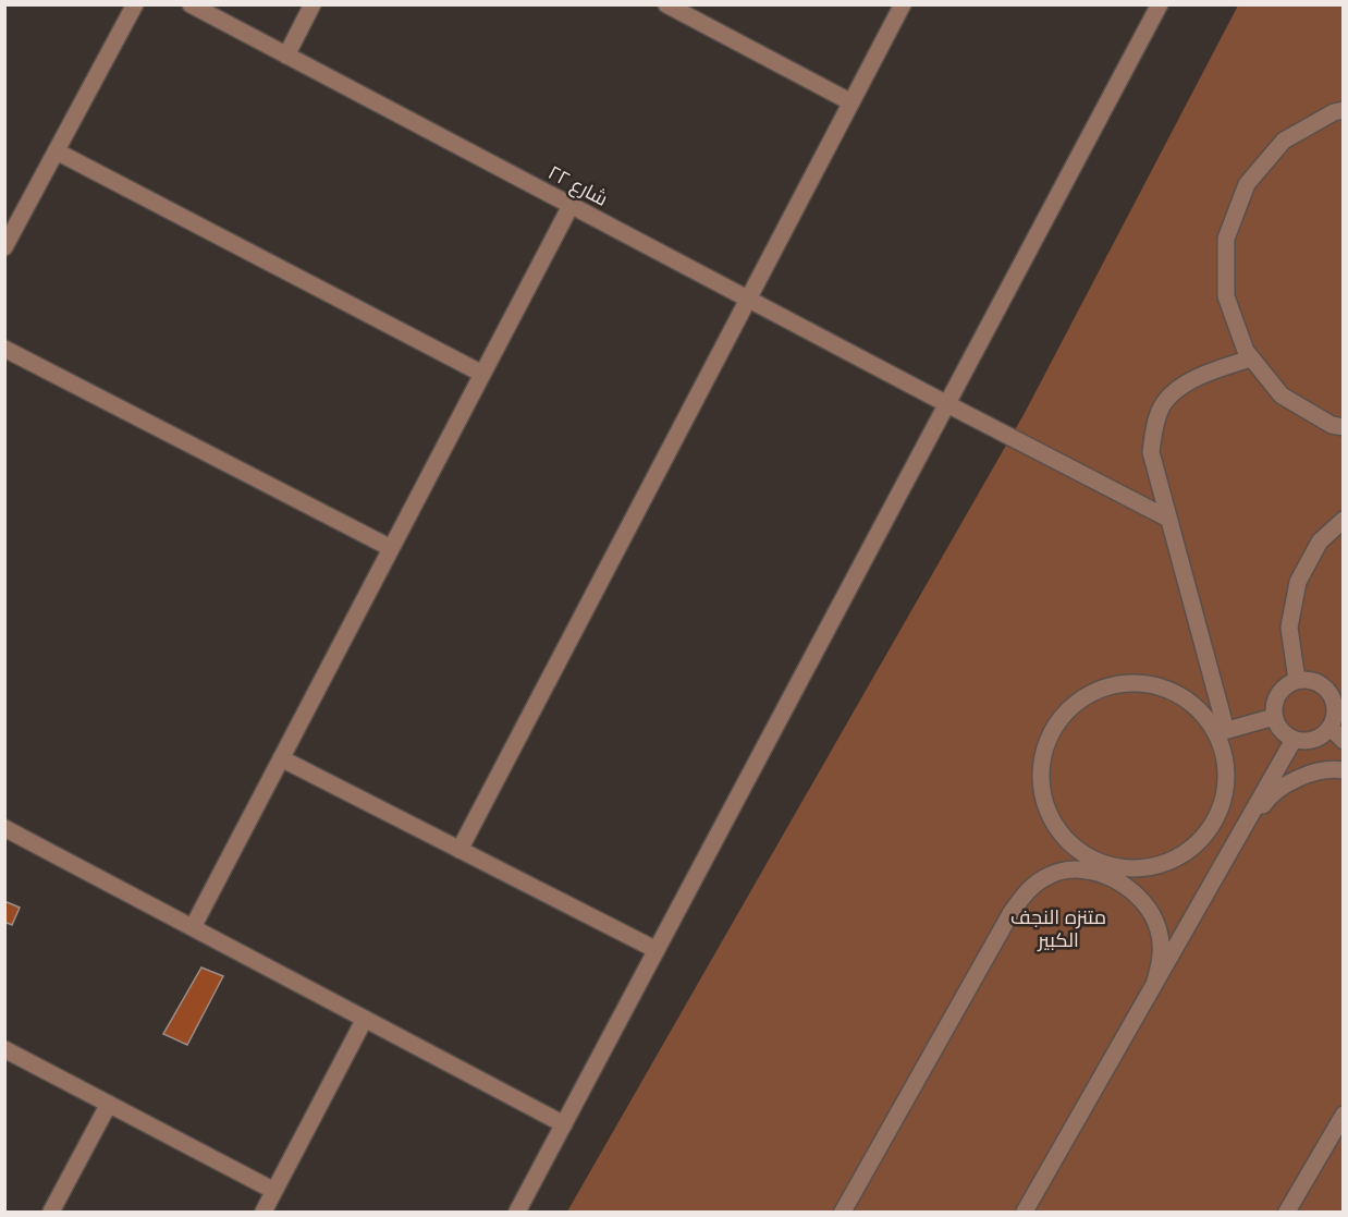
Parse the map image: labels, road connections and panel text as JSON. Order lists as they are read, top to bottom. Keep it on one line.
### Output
{"streets":{"street":["شارع ٢٢"]},"parks":["متنزه النجف الكبير"]}
